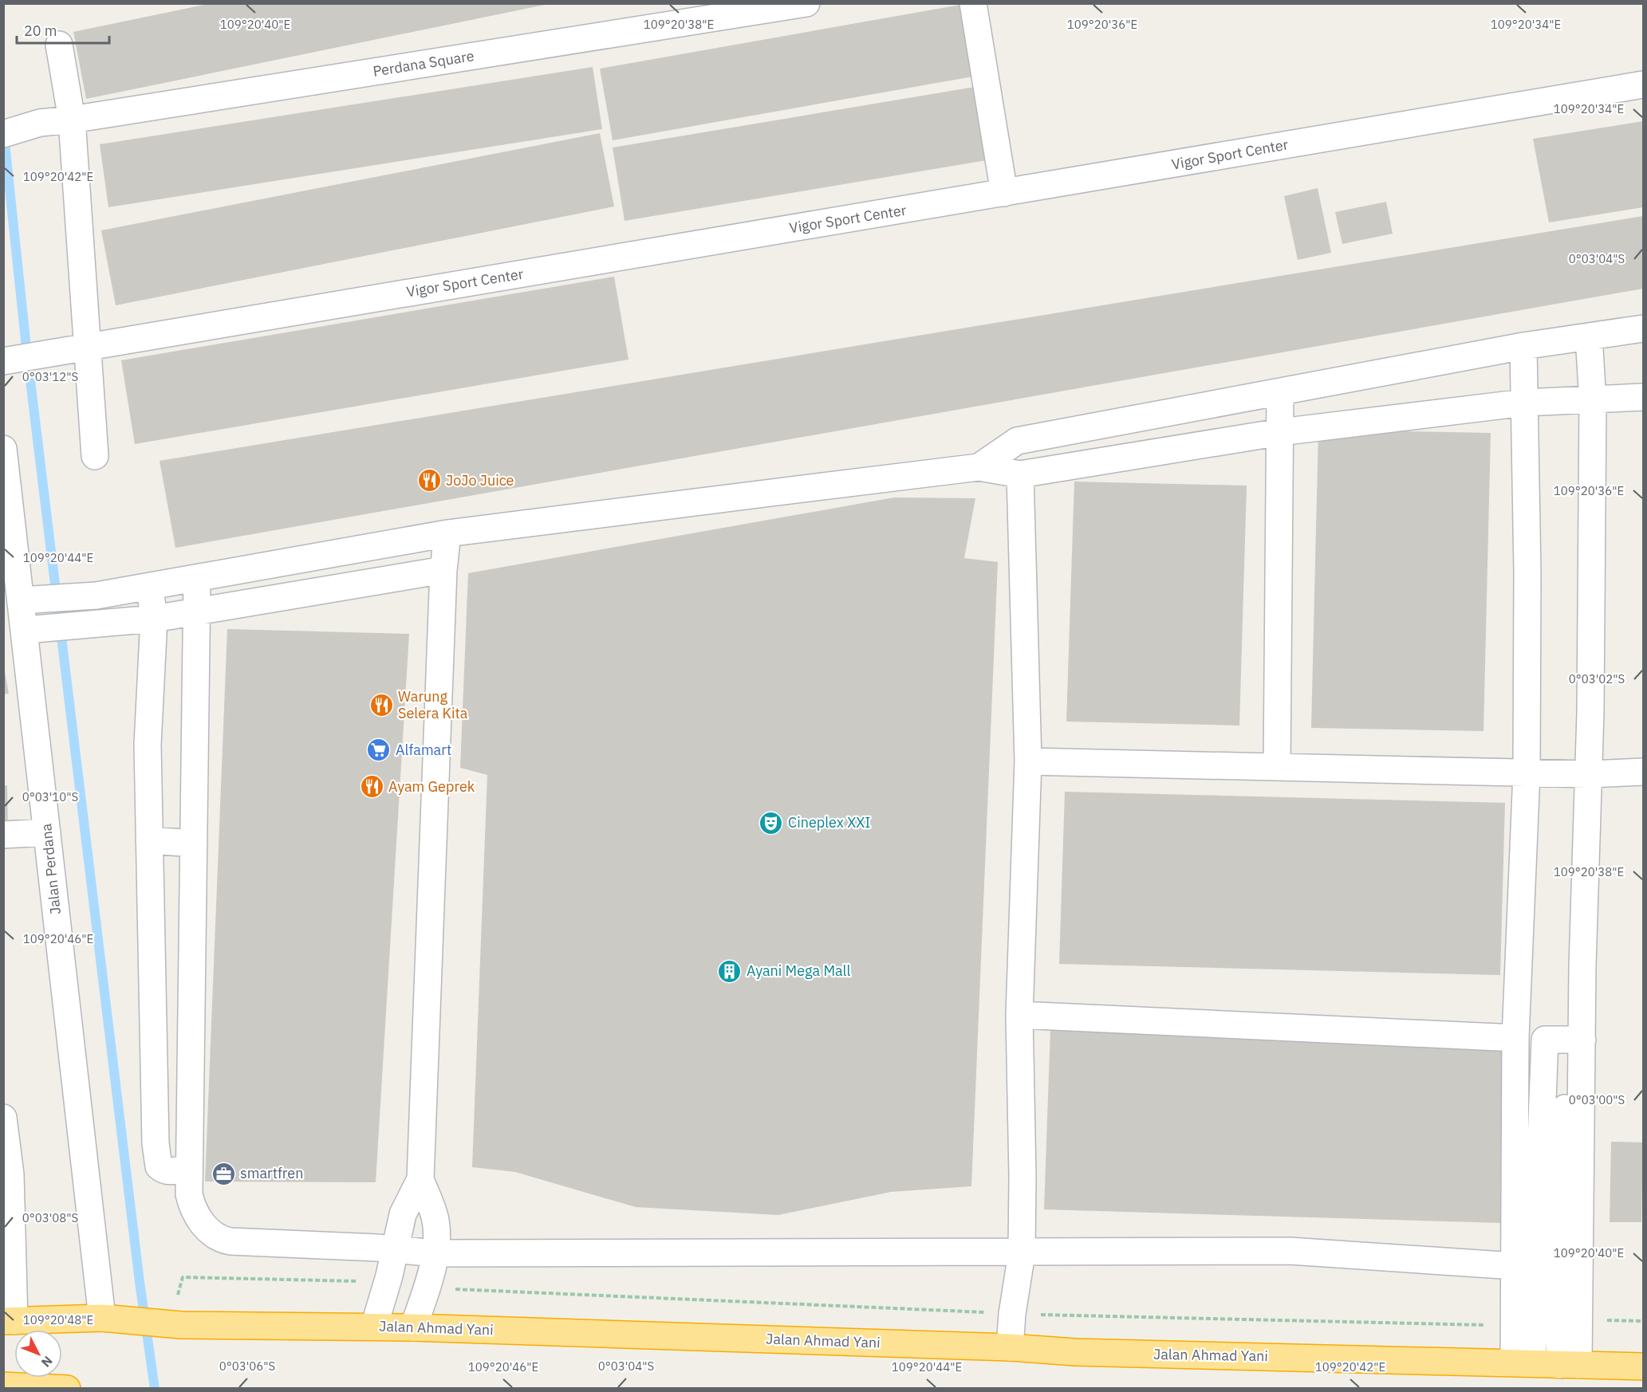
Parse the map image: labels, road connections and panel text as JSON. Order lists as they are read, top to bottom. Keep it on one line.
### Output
{"streets":{"highway":["Jalan Ahmad Yani"],"street":["Perdana Square","Vigor Sport Center","Jalan Perdana"]},"crossings":[["Jalan Perdana","Jalan Ahmad Yani"]],"places":{"restaurant":["JoJo Juice","Warung Selera Kita","Ayam Geprek"],"supermarket":["Alfamart"],"theatre":["Cineplex XXI"],"building":["Ayani Mega Mall"],"office":["smartfren"]},"scale_bar":"20 m","north":"bottom right","coordinates":["109°20'36\"E","109°20'40\"E","109°20'38\"E","109°20'34\"E","109°20'42\"E","0°03'04\"S","0°03'12\"S","109°20'44\"E","0°03'02\"S","0°03'10\"S","109°20'46\"E","0°03'00\"S","0°03'08\"S","109°20'48\"E","0°03'06\"S"]}
